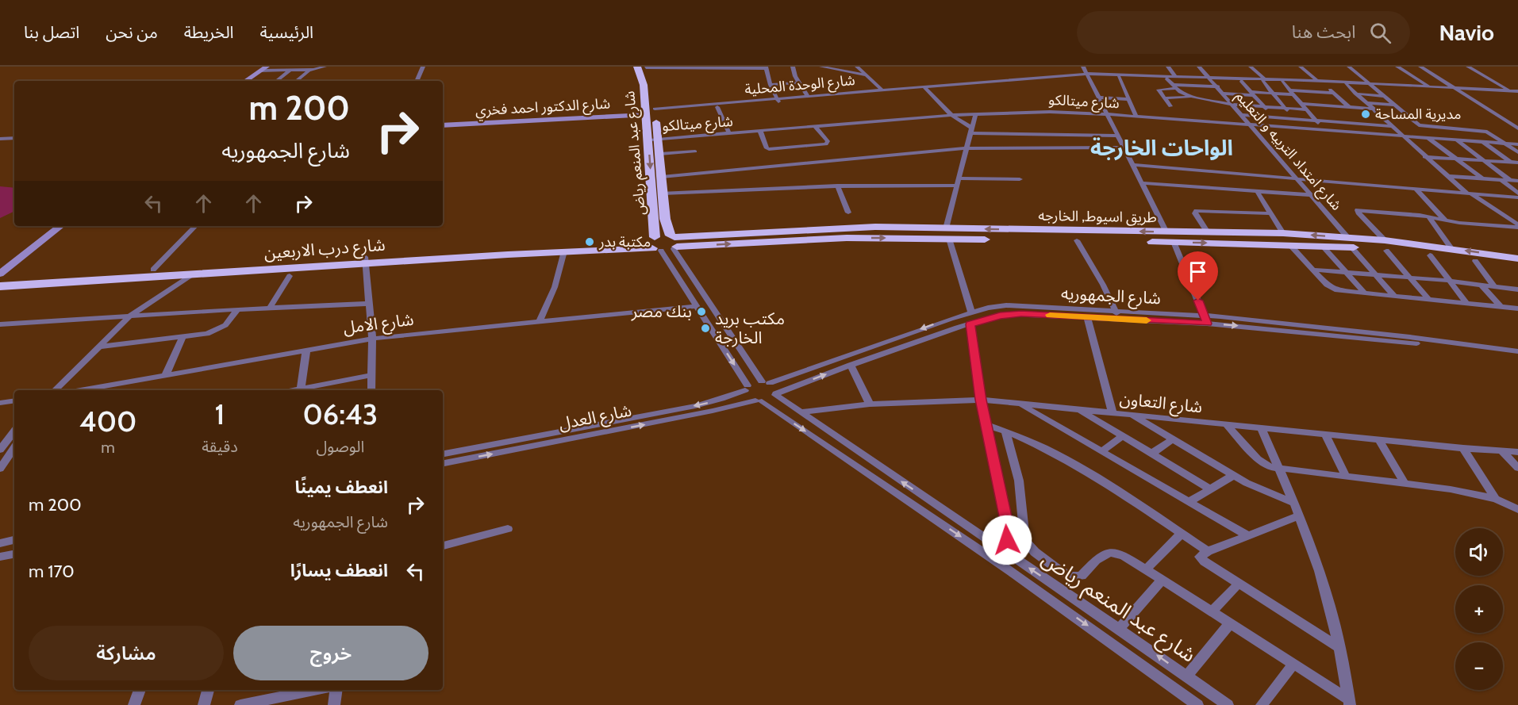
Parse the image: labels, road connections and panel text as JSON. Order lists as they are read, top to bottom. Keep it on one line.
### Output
{"streets":{"highway":["شارع عبد المنعم رياض","طريق اسيوط, الخارجه","شارع درب الاربعين"],"street":["شارع الوحدة المحلية","شارع ميتالكو","شارع الدكتور احمد فخري","شارع امتداد التربيه و التعليم","شارع الجمهوريه","شارع الامل","شارع التعاون","شارع العدل"]},"crossings":[["شارع الوحدة المحلية","شارع الدكتور احمد فخري"],["شارع الوحدة المحلية","شارع امتداد التربيه و التعليم"],["شارع الوحدة المحلية","شارع عبد المنعم رياض"],["شارع ميتالكو","شارع امتداد التربيه و التعليم"],["شارع ميتالكو","شارع عبد المنعم رياض"],["شارع الدكتور احمد فخري","شارع عبد المنعم رياض"],["شارع امتداد التربيه و التعليم","طريق اسيوط, الخارجه"],["شارع عبد المنعم رياض","طريق اسيوط, الخارجه"],["شارع عبد المنعم رياض","شارع درب الاربعين"],["شارع عبد المنعم رياض","شارع الجمهوريه"],["شارع عبد المنعم رياض","شارع الامل"],["شارع عبد المنعم رياض","شارع التعاون"],["شارع عبد المنعم رياض","شارع العدل"],["طريق اسيوط, الخارجه","شارع درب الاربعين"],["شارع الجمهوريه","شارع العدل"]],"districts":["الواحات الخارجة"],"places":["مديرية المساحة","مكتبة بدر","بنك مصر","مكتب بريد الخارجة"],"page":{"header":"Navio","search":"ابحث هنا","nav":["الرئيسية","الخريطة","من نحن","اتصل بنا"],"turn":["200 m","شارع الجمهوريه"],"eta":["06:43","الوصول","1","دقيقة","400","m"],"list":[{"name":"انعطف يمينًا","note":"شارع الجمهوريه","value":"200 m"},{"name":"انعطف يسارًا","value":"170 m"}],"map_buttons":["+","−"],"buttons":["خروج","مشاركة"]}}
